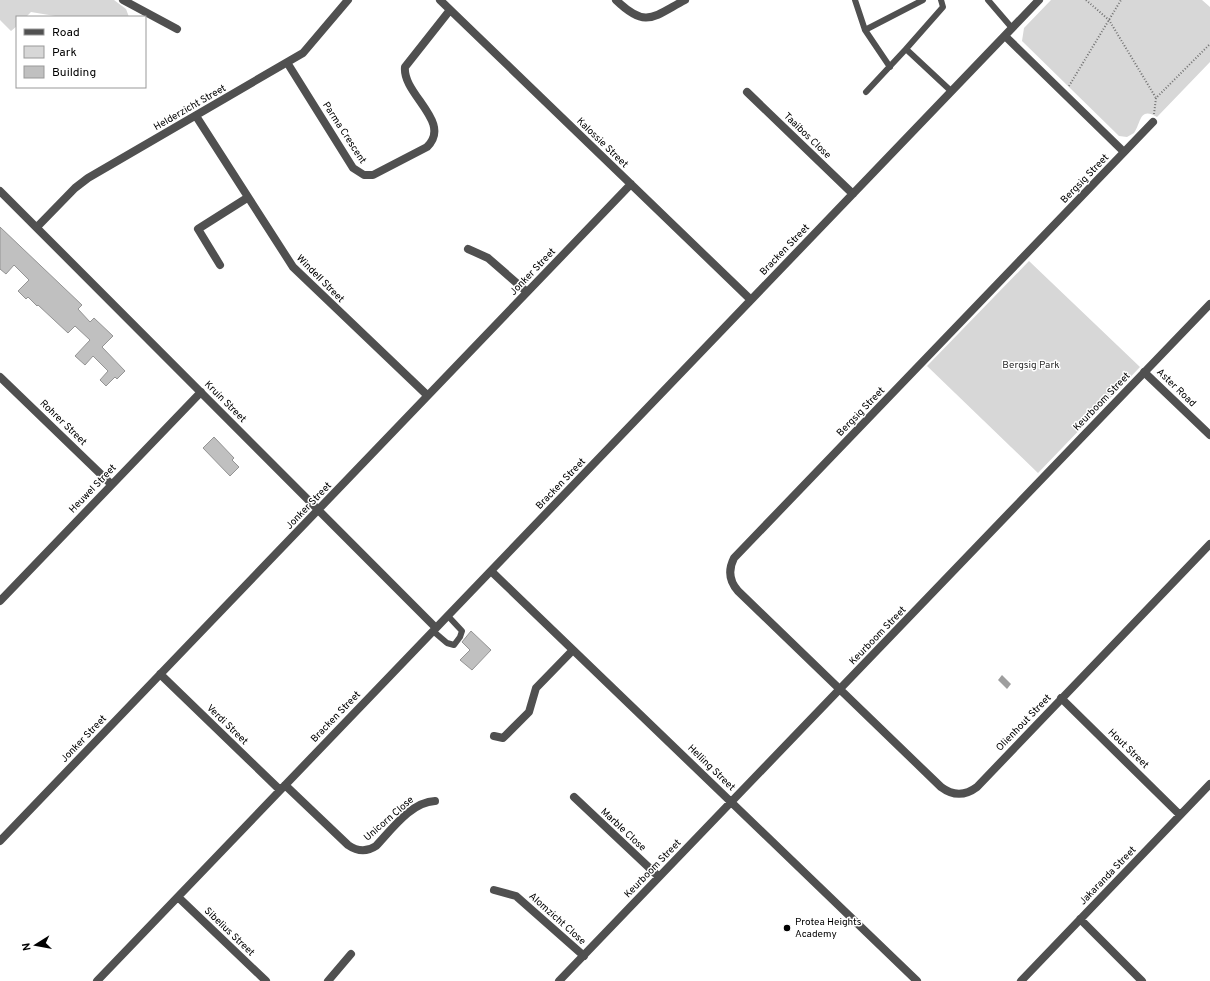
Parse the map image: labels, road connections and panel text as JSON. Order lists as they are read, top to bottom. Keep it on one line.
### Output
{"streets":{"street":["Helderzicht Street","Parma Crescent","Taaibos Close","Kalossie Street","Bergsig Street","Bracken Street","Jonker Street","Windell Street","Aster Road","Kruin Street","Keurboom Street","Rohrer Street","Heuwel Street","Olienhout Street","Verdi Street","Hout Street","Helling Street","Unicorn Close","Marble Close","Jakaranda Street","Alomzicht Close","Sibelius Street"]},"crossings":[["Helderzicht Street","Parma Crescent"],["Helderzicht Street","Windell Street"],["Helderzicht Street","Kruin Street"],["Parma Crescent","Kalossie Street"],["Taaibos Close","Bracken Street"],["Kalossie Street","Bracken Street"],["Kalossie Street","Jonker Street"],["Bergsig Street","Bracken Street"],["Bergsig Street","Keurboom Street"],["Bergsig Street","Olienhout Street"],["Bracken Street","Kruin Street"],["Bracken Street","Verdi Street"],["Bracken Street","Helling Street"],["Bracken Street","Unicorn Close"],["Bracken Street","Sibelius Street"],["Jonker Street","Windell Street"],["Jonker Street","Kruin Street"],["Jonker Street","Verdi Street"],["Aster Road","Keurboom Street"],["Kruin Street","Heuwel Street"],["Keurboom Street","Olienhout Street"],["Keurboom Street","Helling Street"],["Keurboom Street","Marble Close"],["Keurboom Street","Alomzicht Close"],["Rohrer Street","Heuwel Street"],["Olienhout Street","Hout Street"],["Verdi Street","Unicorn Close"],["Hout Street","Jakaranda Street"]],"parks":["Bergsig Park"],"places":["Protea Heights Academy"],"legend":["Road","Park","Building"],"north":"left"}
